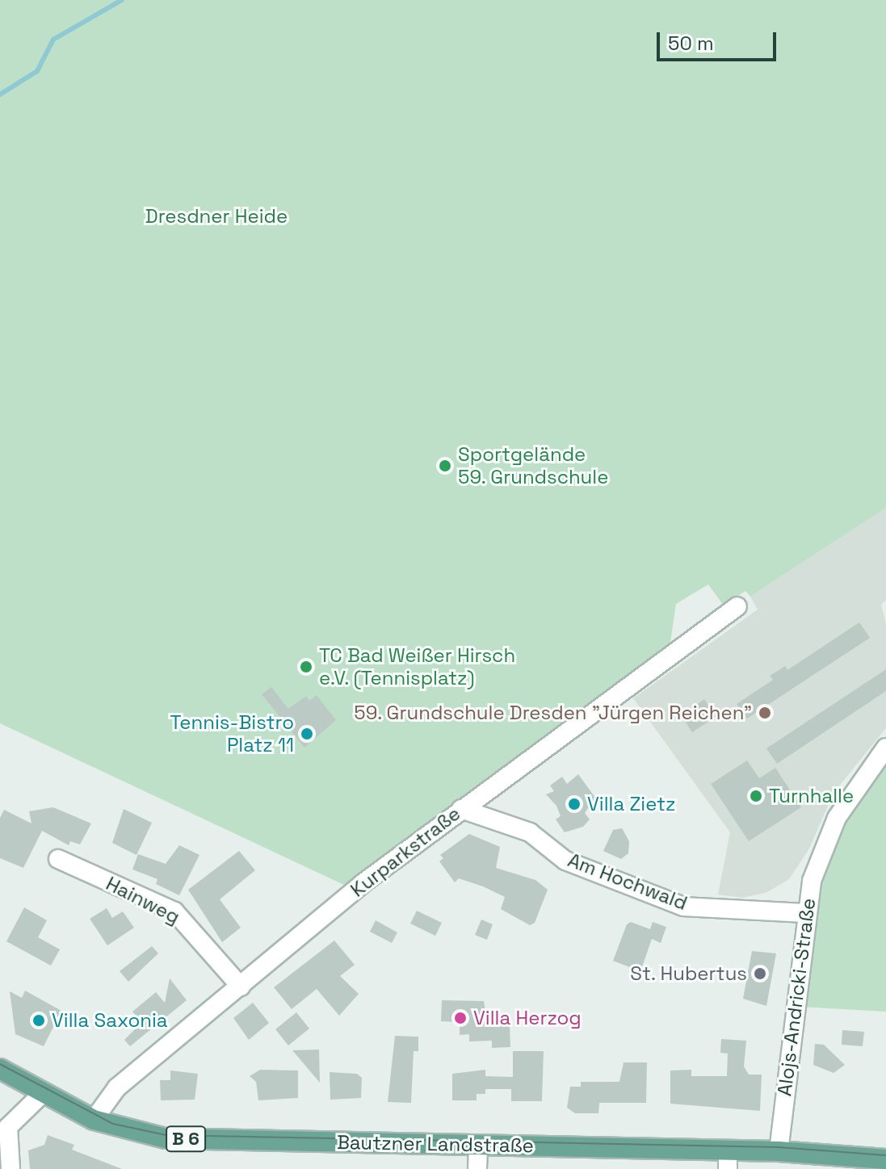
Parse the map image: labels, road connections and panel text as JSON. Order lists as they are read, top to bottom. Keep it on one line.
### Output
{"streets":{"main road":["B 6","Bautzner Landstraße"],"street":["Kurparkstraße","Am Hochwald","Hainweg","Alojs-Andricki-Straße"]},"crossings":[["Kurparkstraße","Am Hochwald"],["Kurparkstraße","Hainweg"],["Kurparkstraße","Bautzner Landstraße"],["Am Hochwald","Alojs-Andricki-Straße"],["Alojs-Andricki-Straße","Bautzner Landstraße"]],"parks":["Dresdner Heide"],"places":["Sportgelände 59. Grundschule","TC Bad Weißer Hirsch e.V. (Tennisplatz)","59. Grundschule Dresden \"Jürgen Reichen\"","Tennis-Bistro Platz 11","Turnhalle","Villa Zietz","St. Hubertus","Villa Herzog","Villa Saxonia"],"scale_bar":"50 m"}
